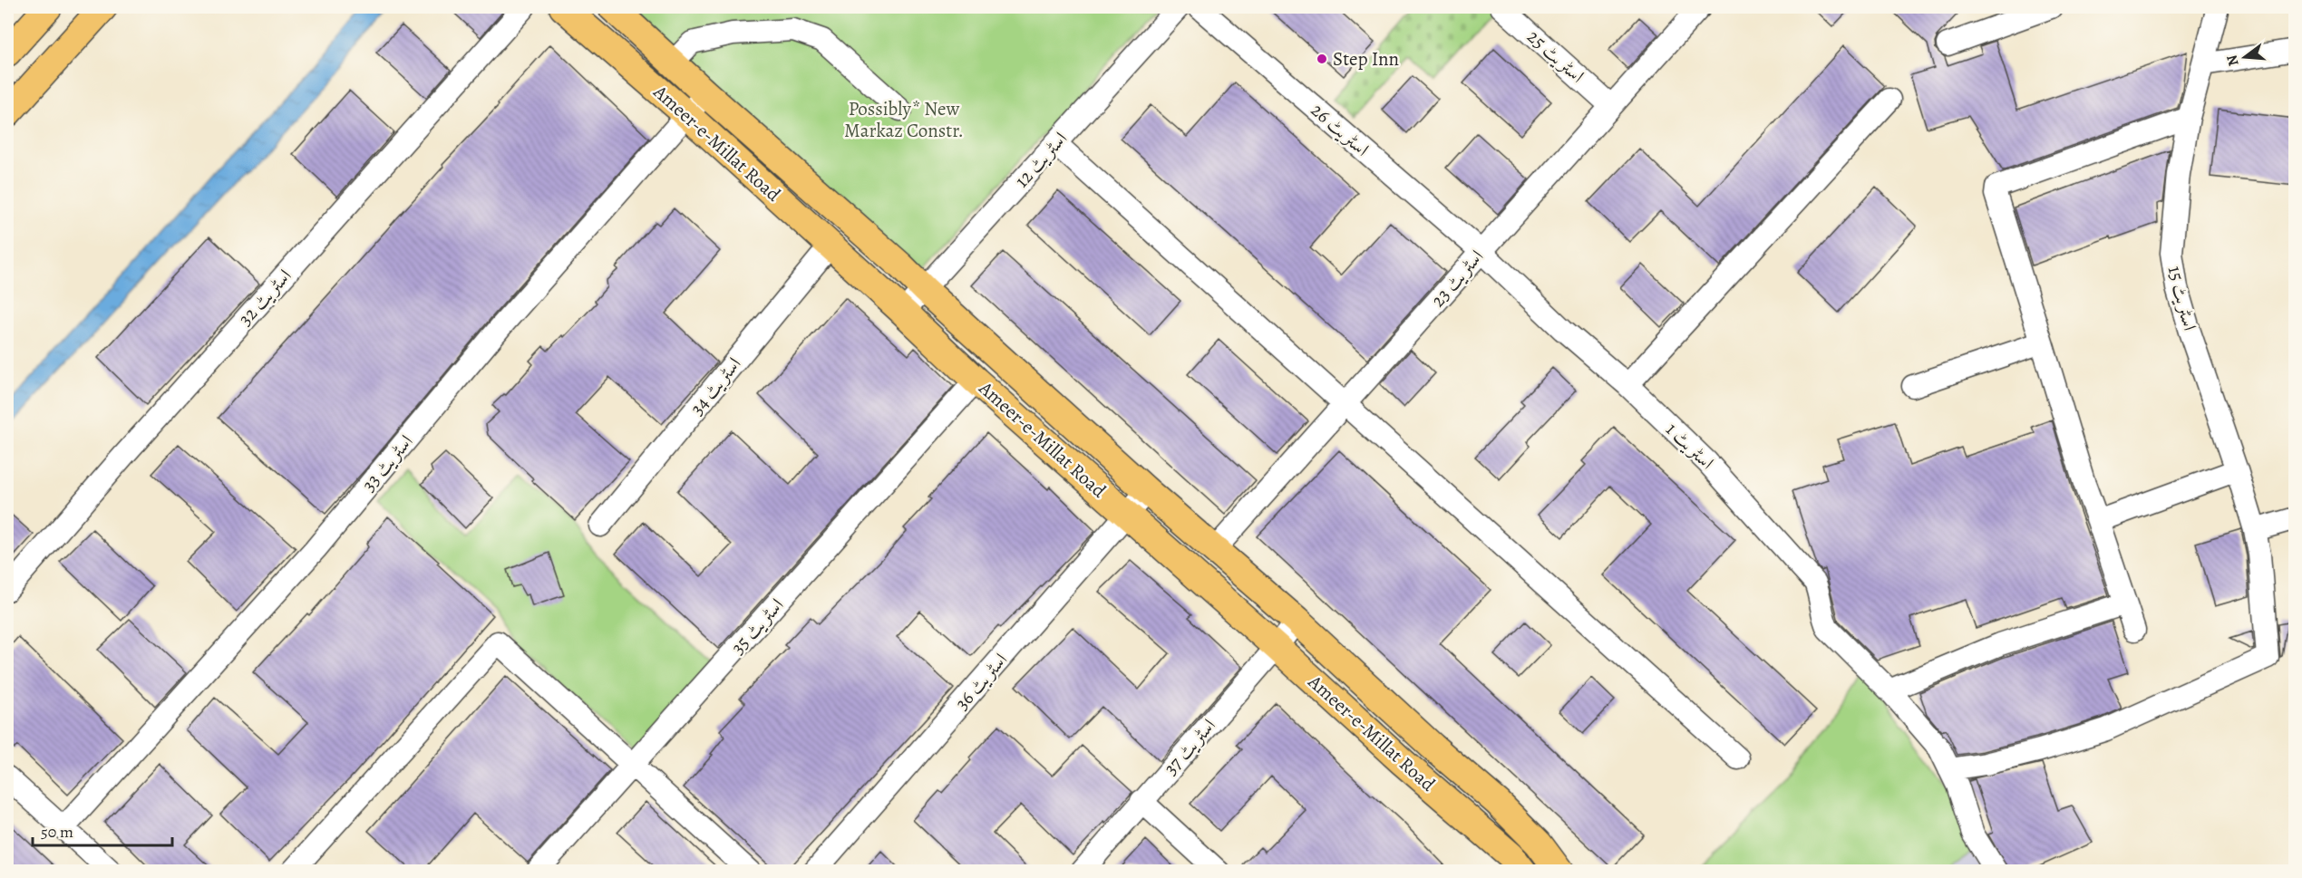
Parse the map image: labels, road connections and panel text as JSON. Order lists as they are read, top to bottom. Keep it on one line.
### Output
{"streets":{"main road":["Ameer-e-Millat Road"],"street":["اسٹریٹ 25","اسٹریٹ 26","اسٹریٹ 12","اسٹریٹ 23","اسٹریٹ 32","اسٹریٹ 15","اسٹریٹ 34","اسٹریٹ 1","اسٹریٹ 33","اسٹریٹ 35","اسٹریٹ 36","اسٹریٹ 37"]},"crossings":[["اسٹریٹ 25","اسٹریٹ 23"],["اسٹریٹ 26","اسٹریٹ 23"],["اسٹریٹ 26","اسٹریٹ 1"],["Ameer-e-Millat Road","اسٹریٹ 12"],["Ameer-e-Millat Road","اسٹریٹ 23"],["Ameer-e-Millat Road","اسٹریٹ 34"],["Ameer-e-Millat Road","اسٹریٹ 33"],["Ameer-e-Millat Road","اسٹریٹ 35"],["Ameer-e-Millat Road","اسٹریٹ 36"],["Ameer-e-Millat Road","اسٹریٹ 37"],["اسٹریٹ 23","اسٹریٹ 1"],["اسٹریٹ 15","اسٹریٹ 1"]],"parks":["Possibly* New Markaz Constr."],"places":["Step Inn"],"scale_bar":"50 m","north":"left"}
